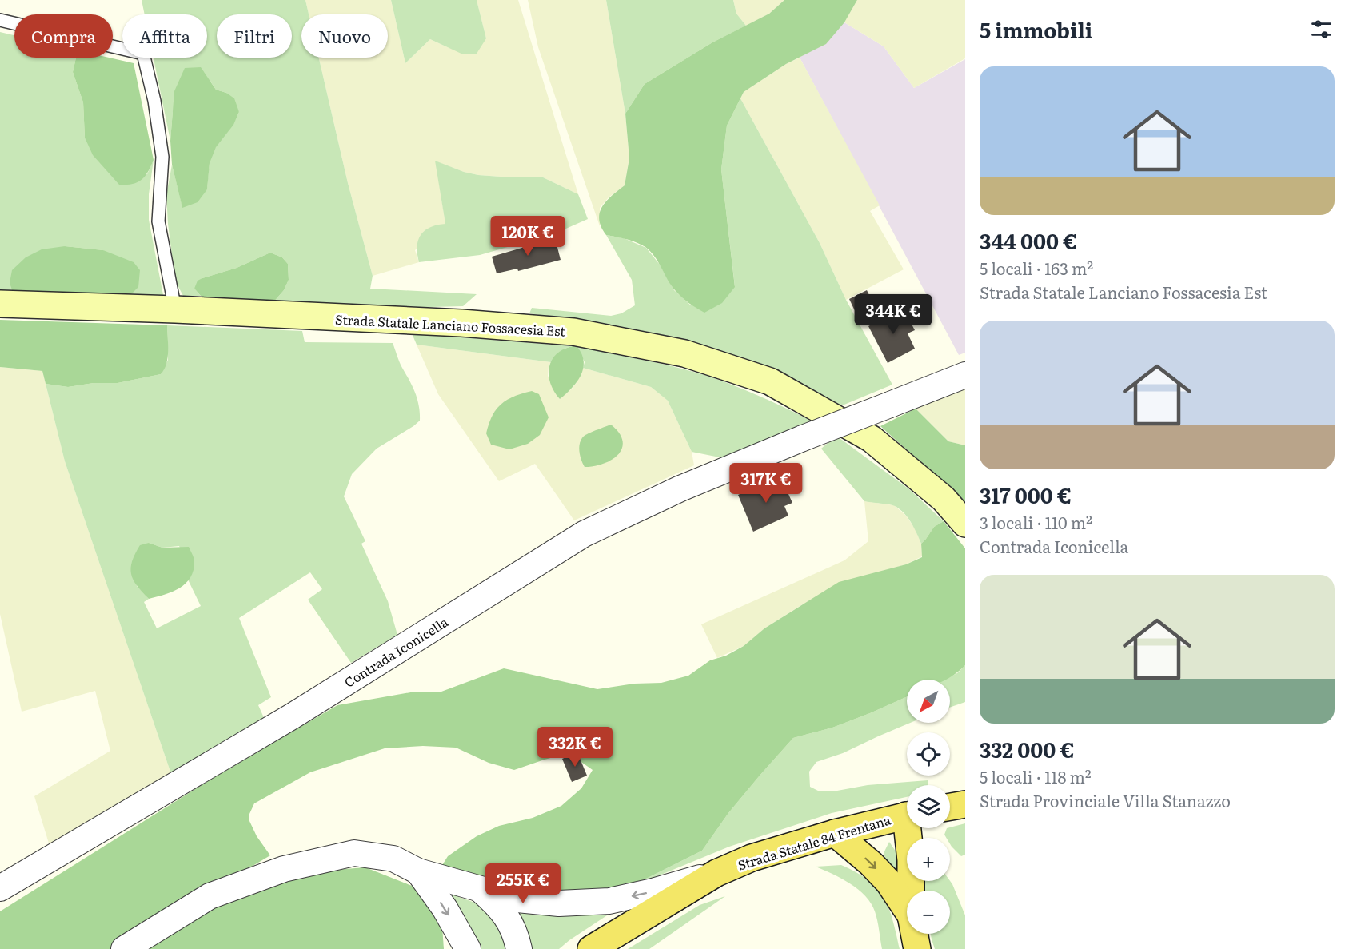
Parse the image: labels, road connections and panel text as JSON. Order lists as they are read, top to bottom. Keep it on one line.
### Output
{"streets":{"main road":["Strada Statale Lanciano Fossacesia Est","Strada Statale 84 Frentana"],"street":["Contrada Iconicella"]},"north":"bottom left","page":{"heading":"5 immobili","chip":["Compra","Affitta","Filtri","Nuovo"],"list":[{"name":"344 000 €","note":"5 locali · 163 m² · Strada Statale Lanciano Fossacesia Est"},{"name":"317 000 €","note":"3 locali · 110 m² · Contrada Iconicella"},{"name":"332 000 €","note":"5 locali · 118 m² · Strada Provinciale Villa Stanazzo"}],"price":["120K €","344K €","317K €","332K €","255K €"],"map_buttons":["+","−"]}}
